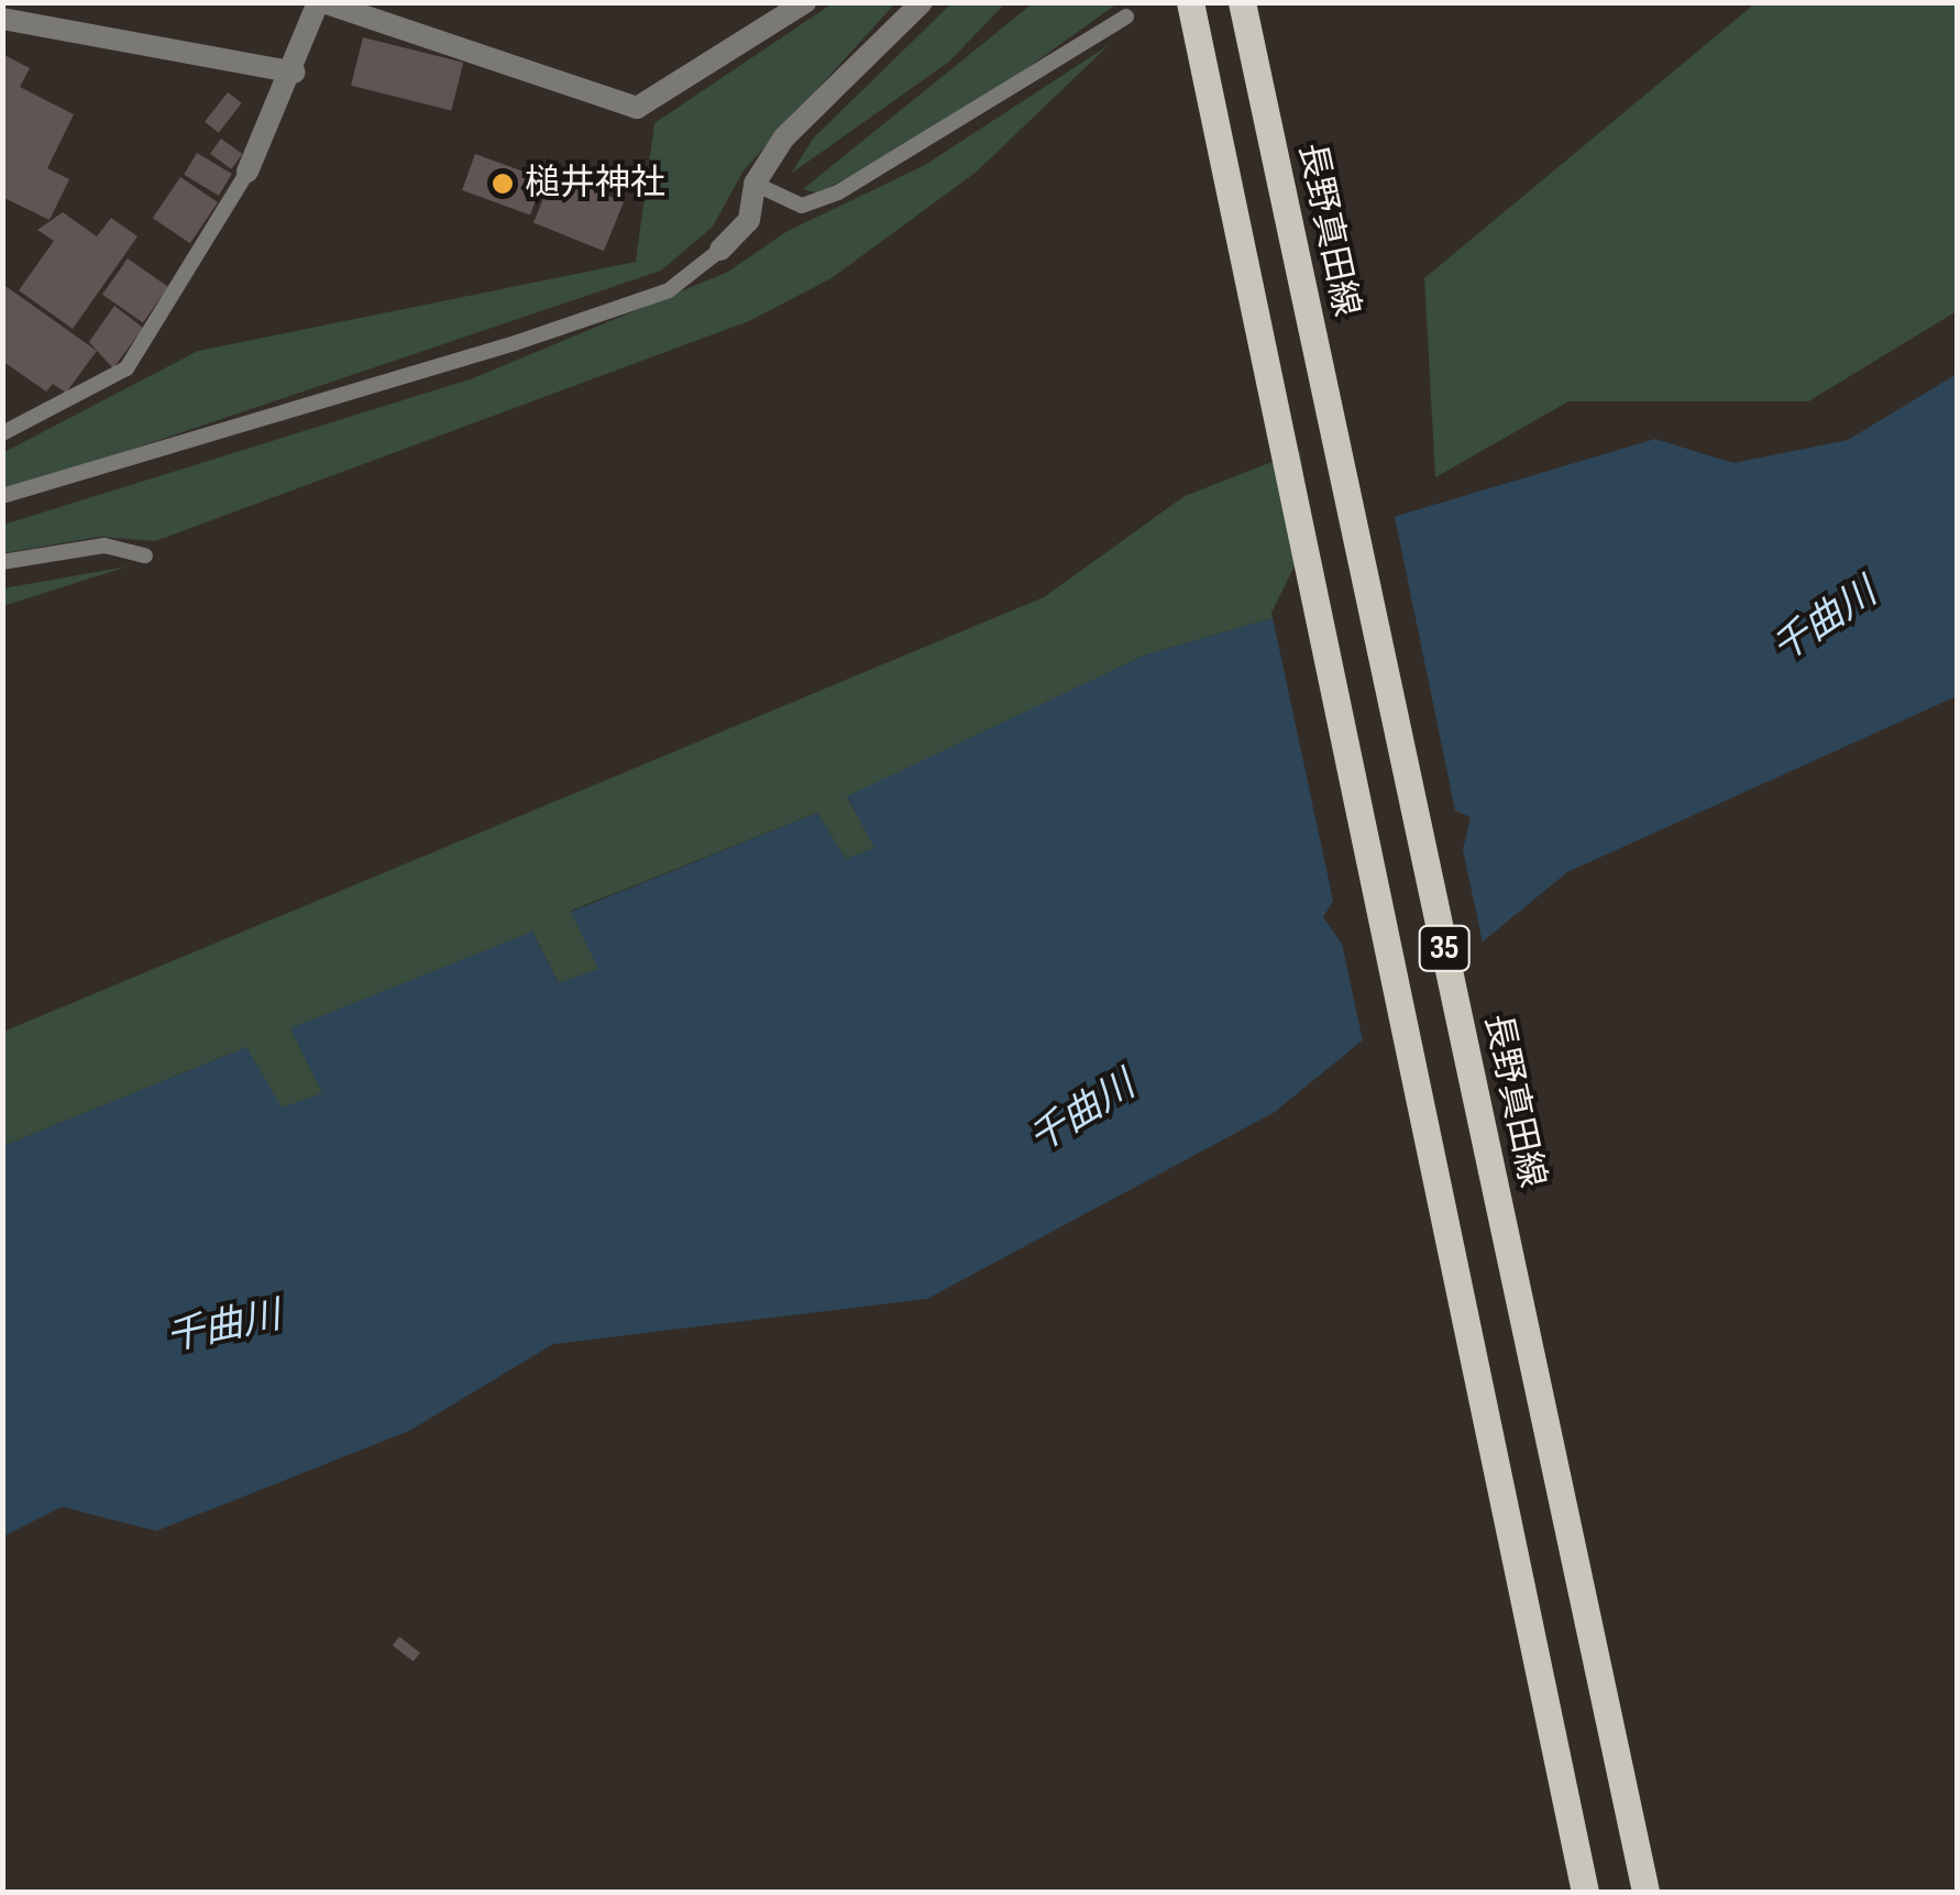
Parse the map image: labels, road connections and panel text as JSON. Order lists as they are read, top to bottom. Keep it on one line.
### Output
{"streets":{"main road":["長野真田線","35"]},"water":["千曲川"],"places":["槌井神社"]}
